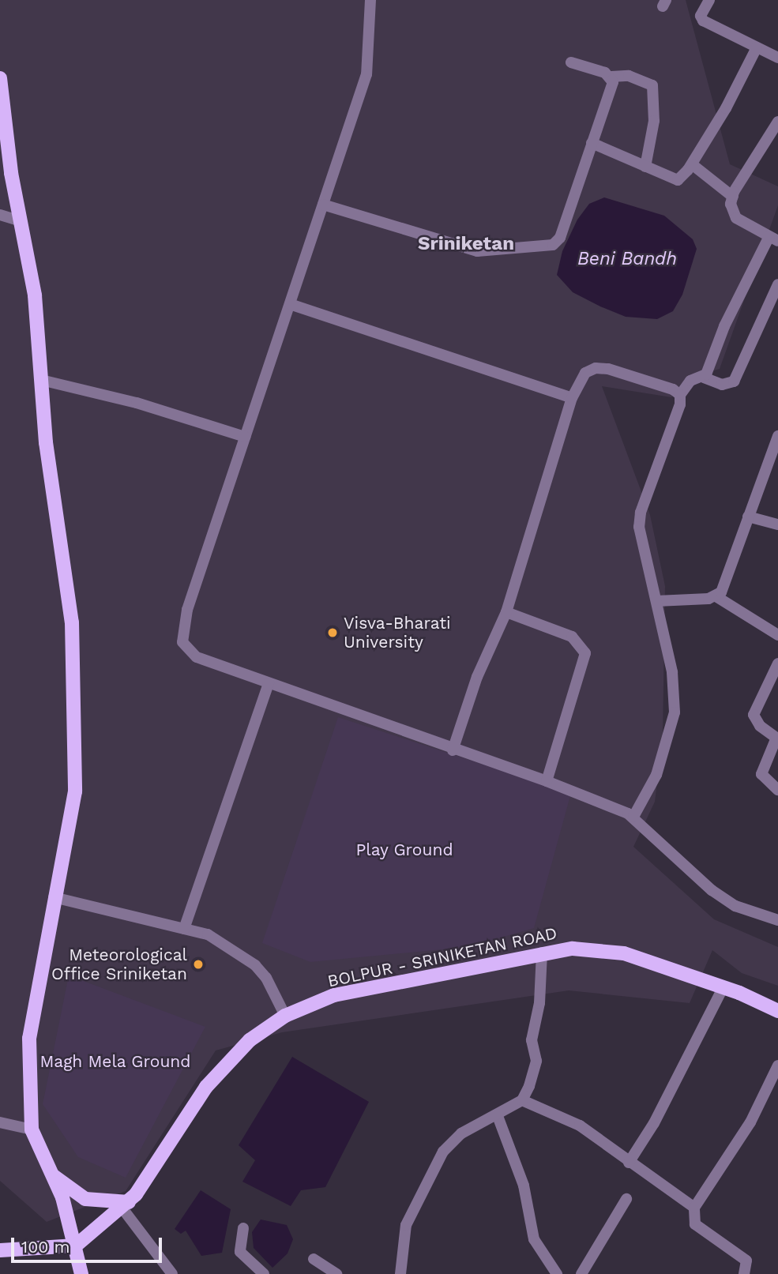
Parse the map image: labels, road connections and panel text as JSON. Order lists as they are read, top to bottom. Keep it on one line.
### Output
{"streets":{"main road":["BOLPUR - SRINIKETAN ROAD"]},"districts":["Sriniketan"],"water":["Beni Bandh"],"parks":["Play Ground","Magh Mela Ground"],"places":["Visva-Bharati University","Meteorological Office Sriniketan"],"scale_bar":"100 m"}
